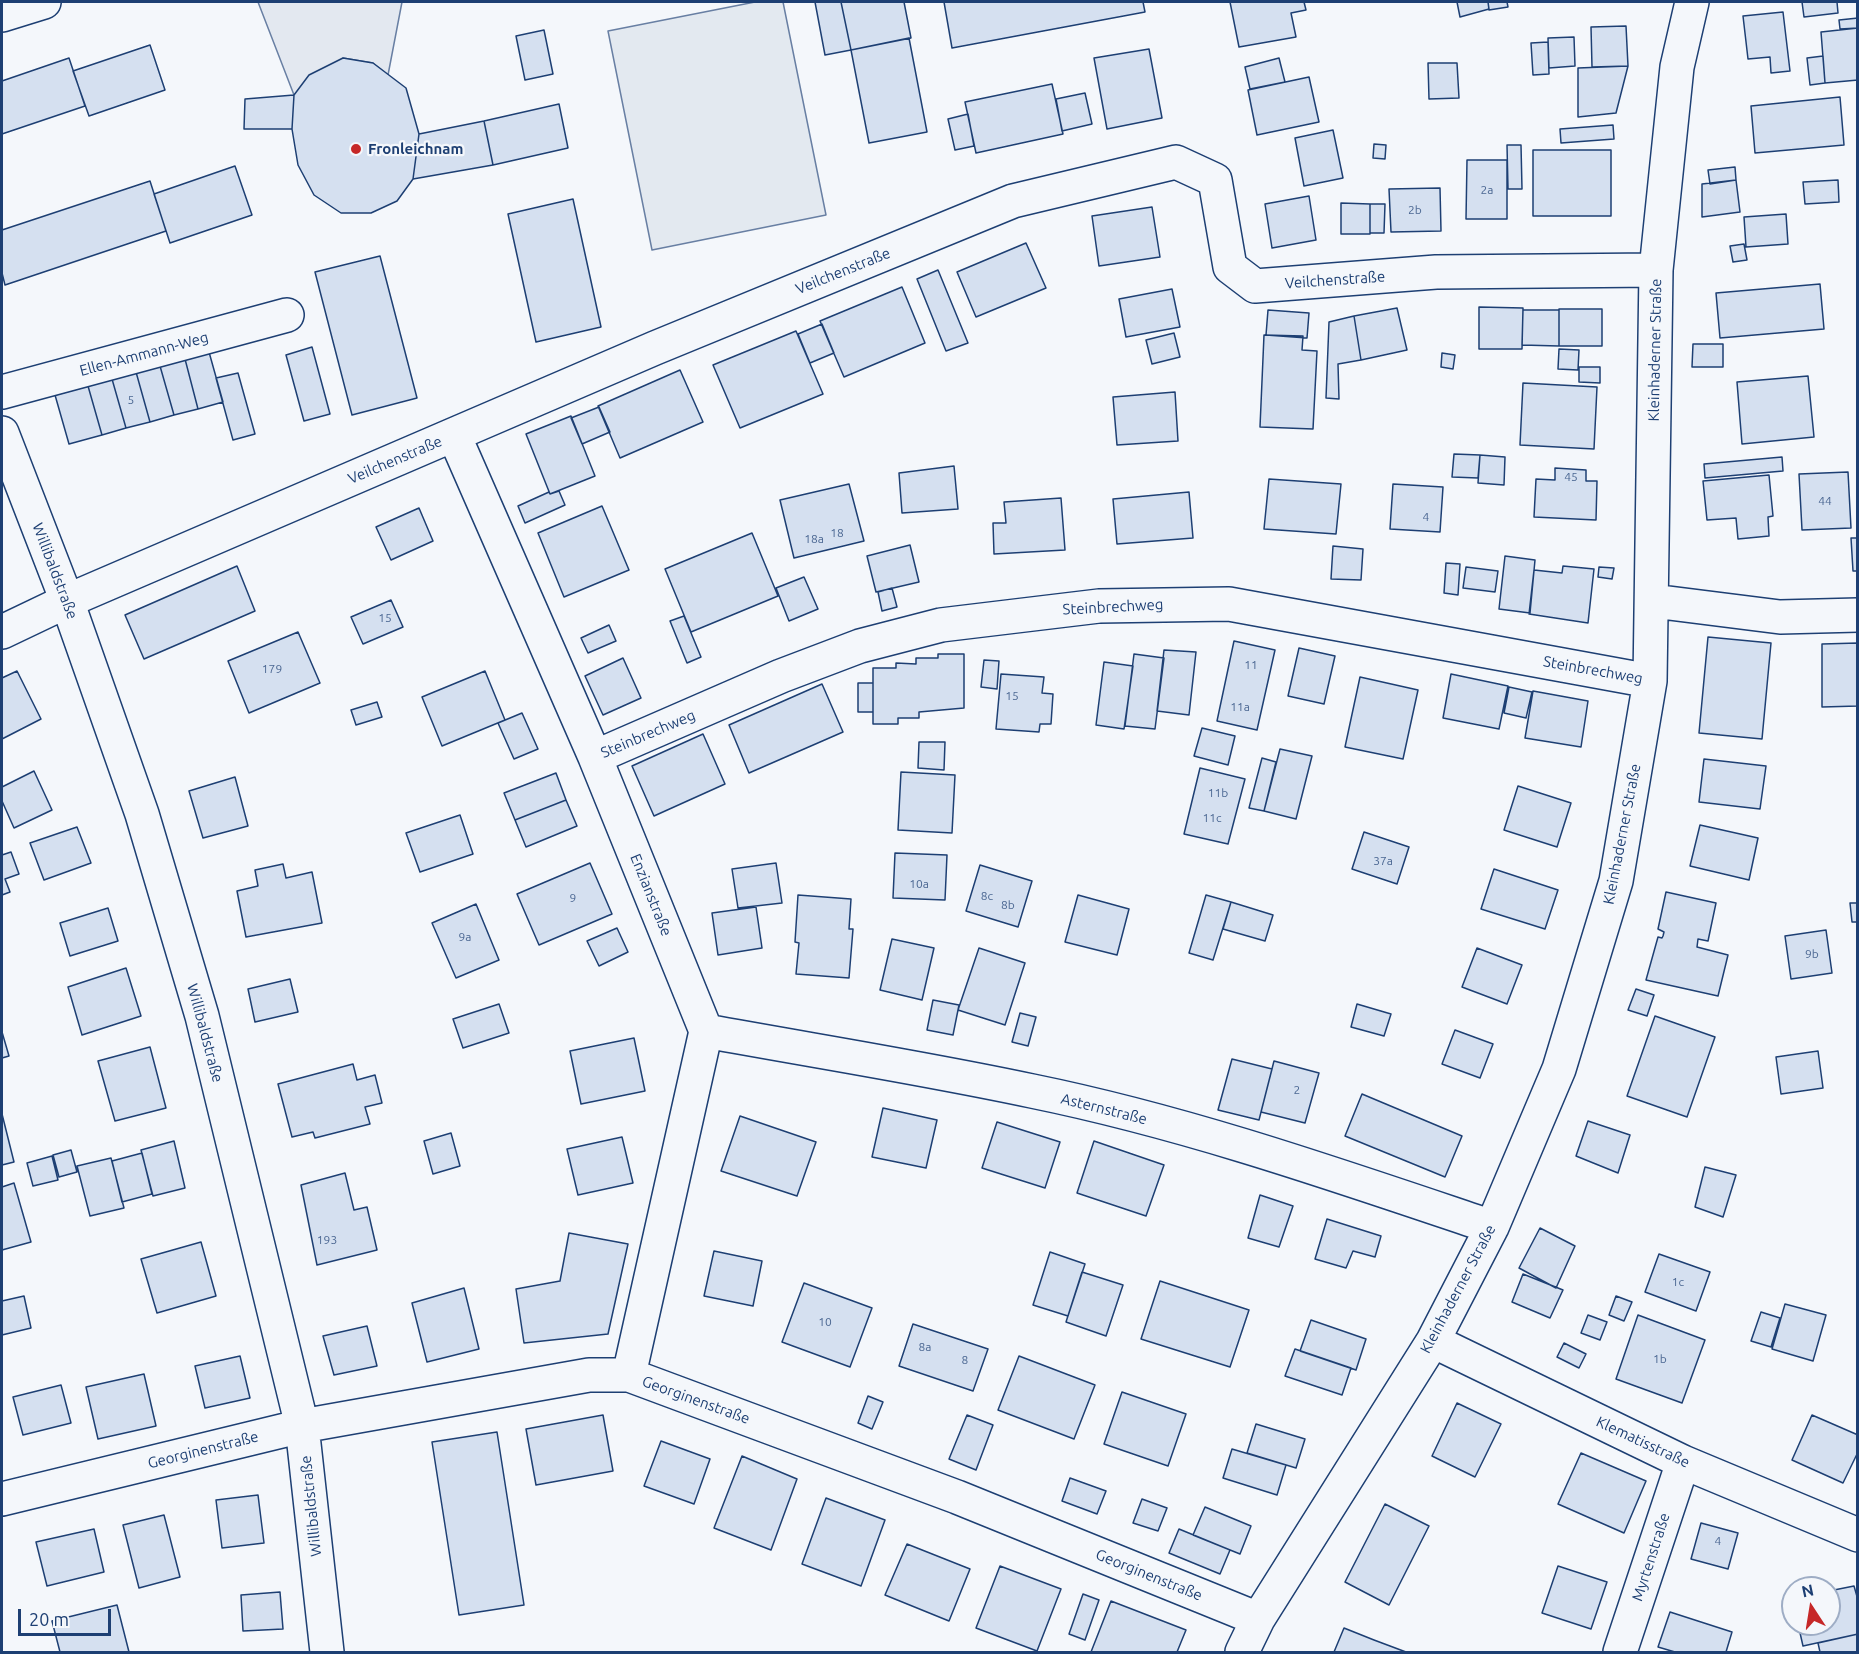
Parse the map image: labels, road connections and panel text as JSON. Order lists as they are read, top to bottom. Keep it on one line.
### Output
{"streets":{"street":["Veilchenstraße","Kleinhaderner Straße","Ellen-Ammann-Weg","Willibaldstraße","Steinbrechweg","Enzianstraße","Asternstraße","Georginenstraße","Klematisstraße","Myrtenstraße"]},"crossings":[["Veilchenstraße","Kleinhaderner Straße"],["Veilchenstraße","Willibaldstraße"],["Veilchenstraße","Enzianstraße"],["Kleinhaderner Straße","Steinbrechweg"],["Kleinhaderner Straße","Asternstraße"],["Kleinhaderner Straße","Georginenstraße"],["Kleinhaderner Straße","Klematisstraße"],["Willibaldstraße","Georginenstraße"],["Steinbrechweg","Enzianstraße"],["Enzianstraße","Asternstraße"],["Klematisstraße","Myrtenstraße"]],"places":["Fronleichnam"],"house_numbers":["2a","2b","5","45","44","4","18","18a","15","11","179","15","11a","11b","11c","37a","10a","8c","9","8b","9a","9b","2","193","1c","10","8a","1b","8","4"],"scale_bar":"20 m","north":"top"}
